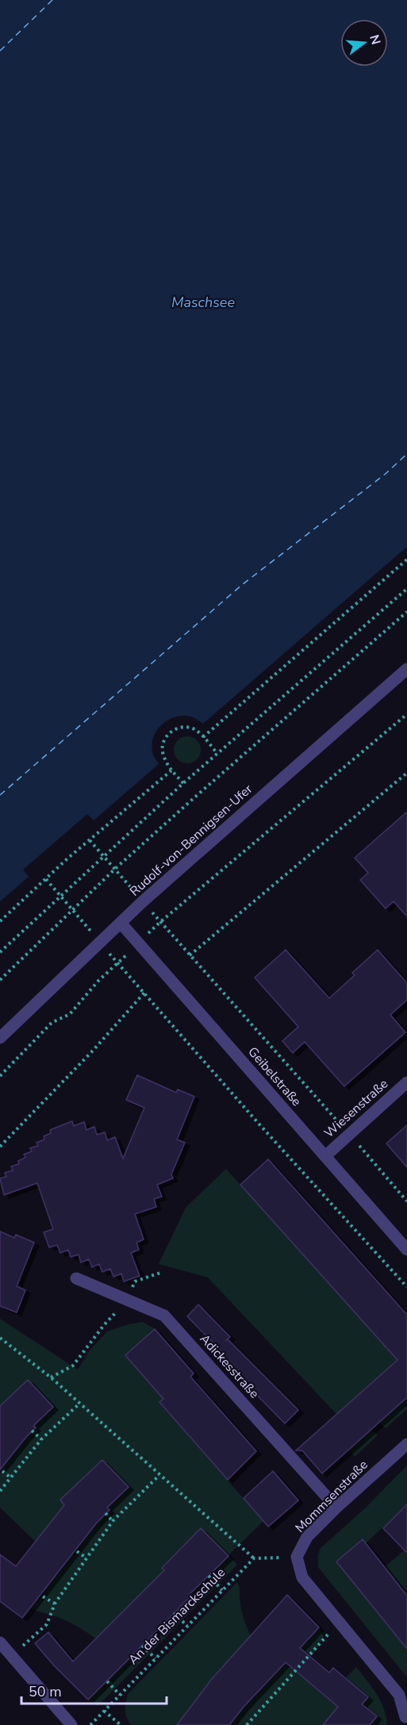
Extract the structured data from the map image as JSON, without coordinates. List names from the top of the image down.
{
  "streets": {
    "street": [
      "Rudolf-von-Bennigsen-Ufer",
      "Geibelstraße",
      "Wiesenstraße",
      "Adickesstraße",
      "Mommsenstraße"
    ],
    "path": ["An der Bismarckschule"]
  },
  "crossings": [
    ["Rudolf-von-Bennigsen-Ufer", "Geibelstraße"],
    ["Geibelstraße", "Wiesenstraße"],
    ["Adickesstraße", "Mommsenstraße"]
  ],
  "water": ["Maschsee"],
  "scale_bar": "50 m",
  "north": "right"
}
